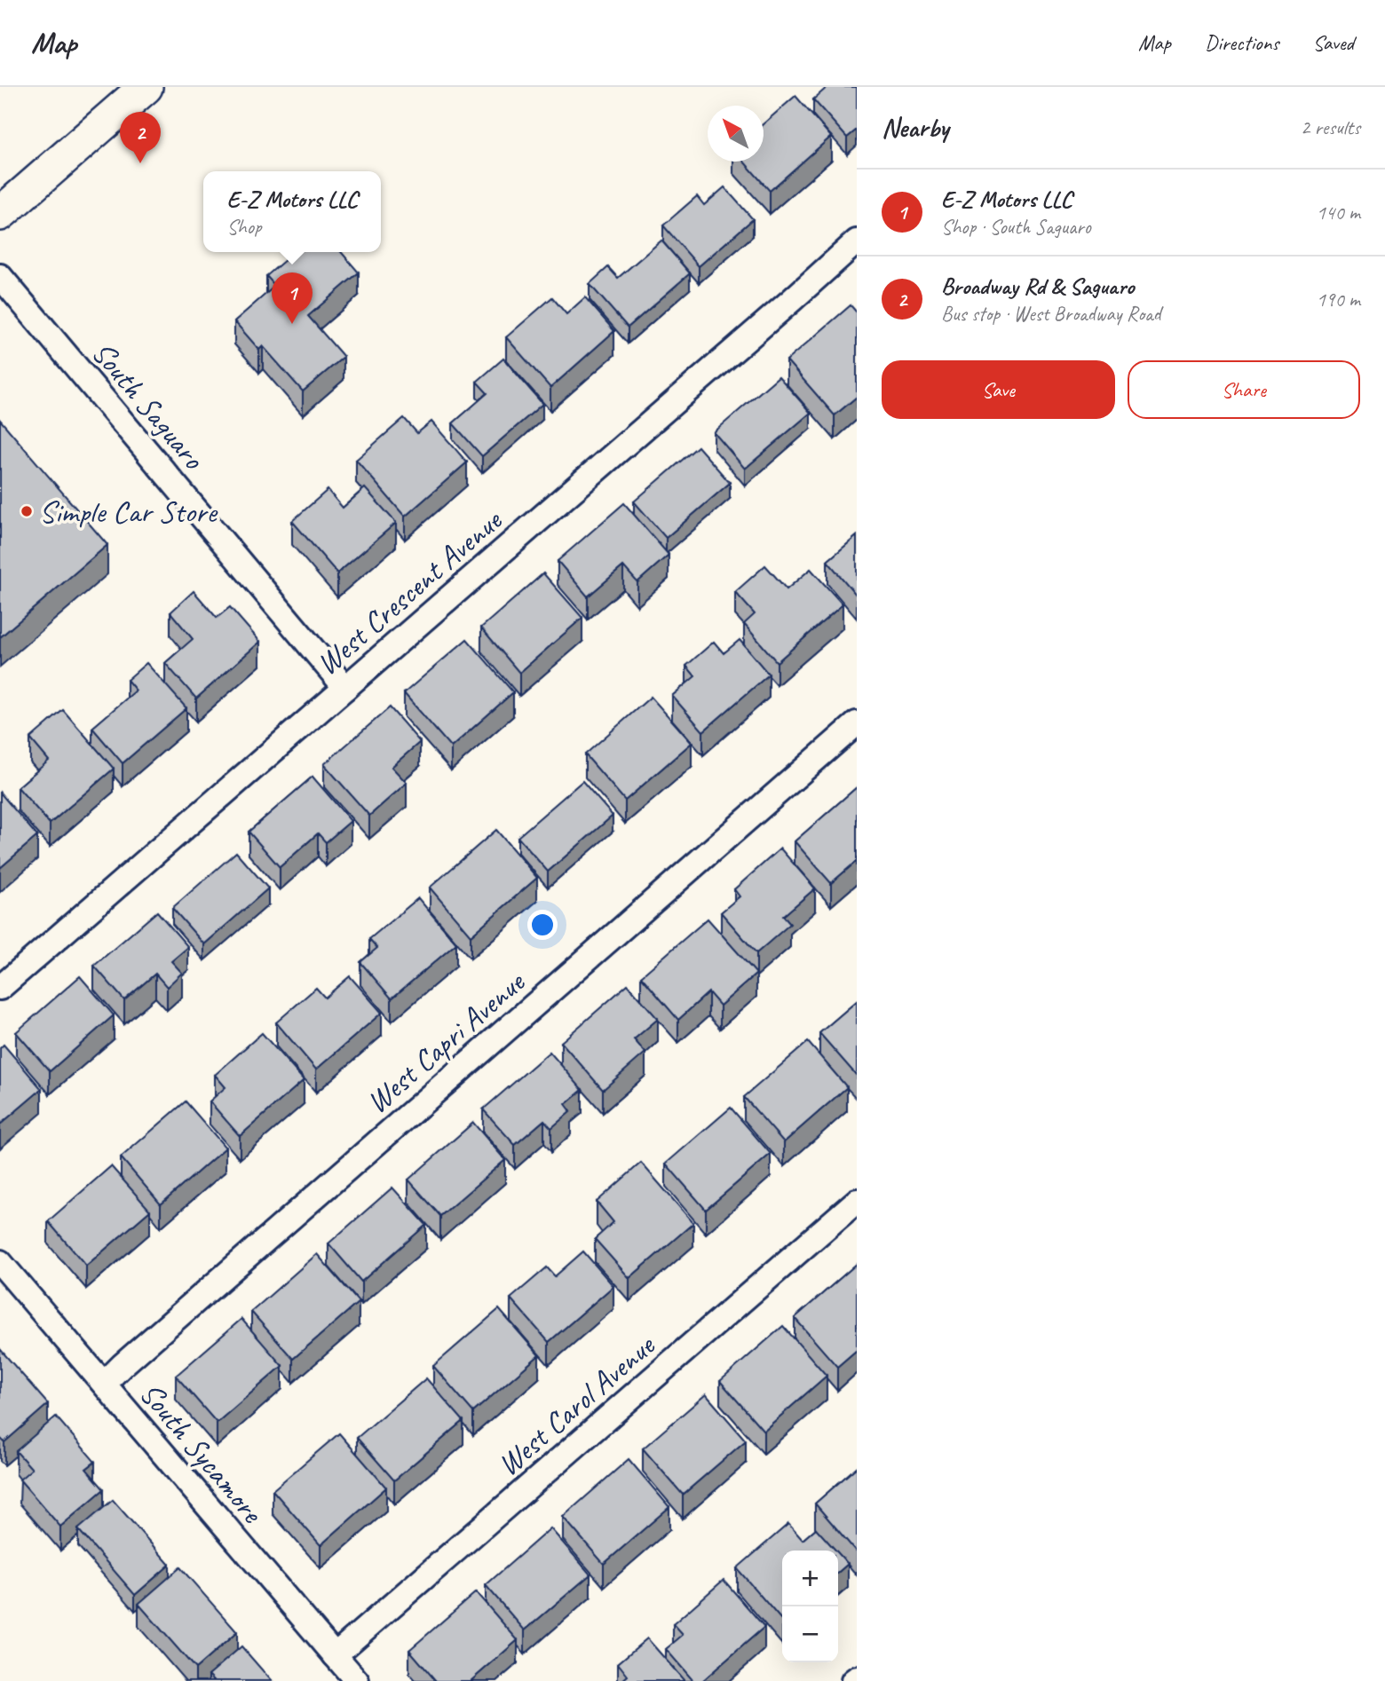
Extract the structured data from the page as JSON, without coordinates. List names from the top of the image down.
{
  "streets": {
    "street": [
      "South Saguaro",
      "West Crescent Avenue",
      "West Capri Avenue",
      "West Carol Avenue",
      "South Sycamore"
    ]
  },
  "crossings": [
    ["South Saguaro", "West Crescent Avenue"],
    ["West Capri Avenue", "South Sycamore"],
    ["West Carol Avenue", "South Sycamore"]
  ],
  "places": ["Simple Car Store"],
  "north": "top left",
  "page": {
    "header": "Map",
    "nav": ["Map", "Directions", "Saved"],
    "heading": ["Nearby", "2 results"],
    "pins": ["2", "1"],
    "list": [
      {
        "mark": "1",
        "name": "E-Z Motors LLC",
        "note": "Shop · South Saguaro",
        "value": "140 m"
      },
      {
        "mark": "2",
        "name": "Broadway Rd & Saguaro",
        "note": "Bus stop · West Broadway Road",
        "value": "190 m"
      }
    ],
    "popup": ["E-Z Motors LLC", "Shop"],
    "buttons": ["Save", "Share"],
    "map_buttons": ["+", "−"]
  }
}
